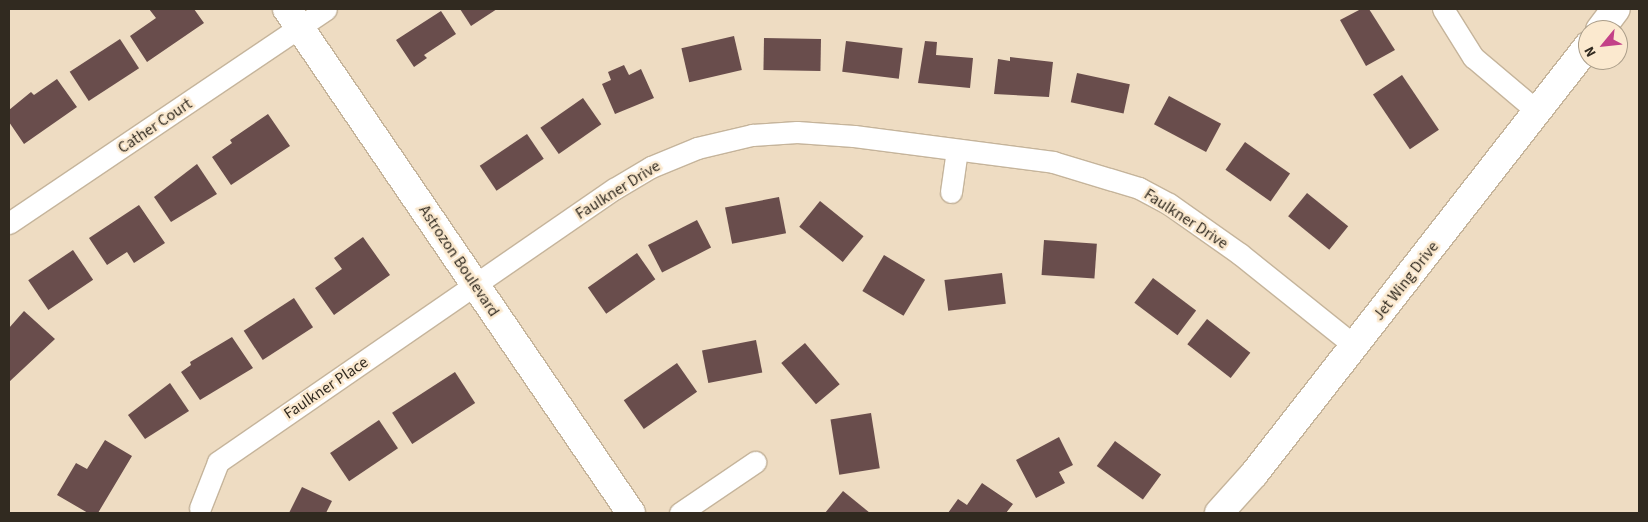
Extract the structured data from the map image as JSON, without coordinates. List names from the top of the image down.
{
  "streets": {
    "main road": ["Astrozon Boulevard", "Jet Wing Drive"],
    "street": ["Cather Court", "Faulkner Drive", "Faulkner Place"]
  },
  "crossings": [
    ["Cather Court", "Astrozon Boulevard"],
    ["Faulkner Drive", "Astrozon Boulevard"],
    ["Faulkner Drive", "Jet Wing Drive"],
    ["Faulkner Drive", "Faulkner Place"],
    ["Astrozon Boulevard", "Faulkner Place"]
  ],
  "north": "bottom left"
}
